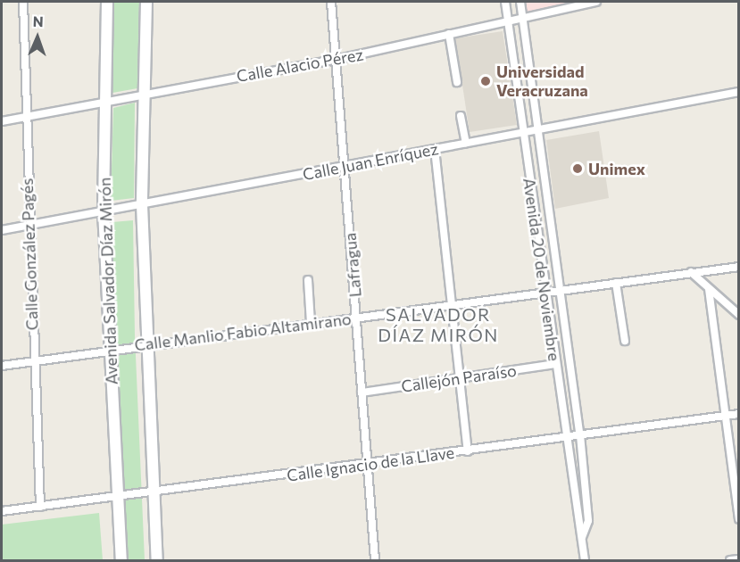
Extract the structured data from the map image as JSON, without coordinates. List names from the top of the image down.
{
  "streets": {
    "main road": ["Avenida Salvador Díaz Mirón"],
    "street": [
      "Calle Alacio Pérez",
      "Calle Juan Enríquez",
      "Calle González Pagés",
      "Lafragua",
      "Avenida 20 de Noviembre",
      "Calle Manlio Fabio Altamirano",
      "Callejón Paraíso",
      "Calle Ignacio de la Llave"
    ]
  },
  "crossings": [
    ["Calle Alacio Pérez", "Calle González Pagés"],
    ["Calle Alacio Pérez", "Lafragua"],
    ["Calle Alacio Pérez", "Avenida 20 de Noviembre"],
    ["Calle Alacio Pérez", "Avenida Salvador Díaz Mirón"],
    ["Calle Juan Enríquez", "Calle González Pagés"],
    ["Calle Juan Enríquez", "Lafragua"],
    ["Calle Juan Enríquez", "Avenida 20 de Noviembre"],
    ["Calle Juan Enríquez", "Avenida Salvador Díaz Mirón"],
    ["Calle González Pagés", "Calle Manlio Fabio Altamirano"],
    ["Calle González Pagés", "Calle Ignacio de la Llave"],
    ["Lafragua", "Calle Manlio Fabio Altamirano"],
    ["Lafragua", "Callejón Paraíso"],
    ["Lafragua", "Calle Ignacio de la Llave"],
    ["Avenida 20 de Noviembre", "Calle Manlio Fabio Altamirano"],
    ["Avenida 20 de Noviembre", "Callejón Paraíso"],
    ["Avenida 20 de Noviembre", "Calle Ignacio de la Llave"],
    ["Avenida Salvador Díaz Mirón", "Calle Manlio Fabio Altamirano"],
    ["Avenida Salvador Díaz Mirón", "Calle Ignacio de la Llave"]
  ],
  "districts": ["SALVADOR DÍAZ MIRÓN"],
  "places": ["Universidad Veracruzana", "Unimex"],
  "north": "top"
}
